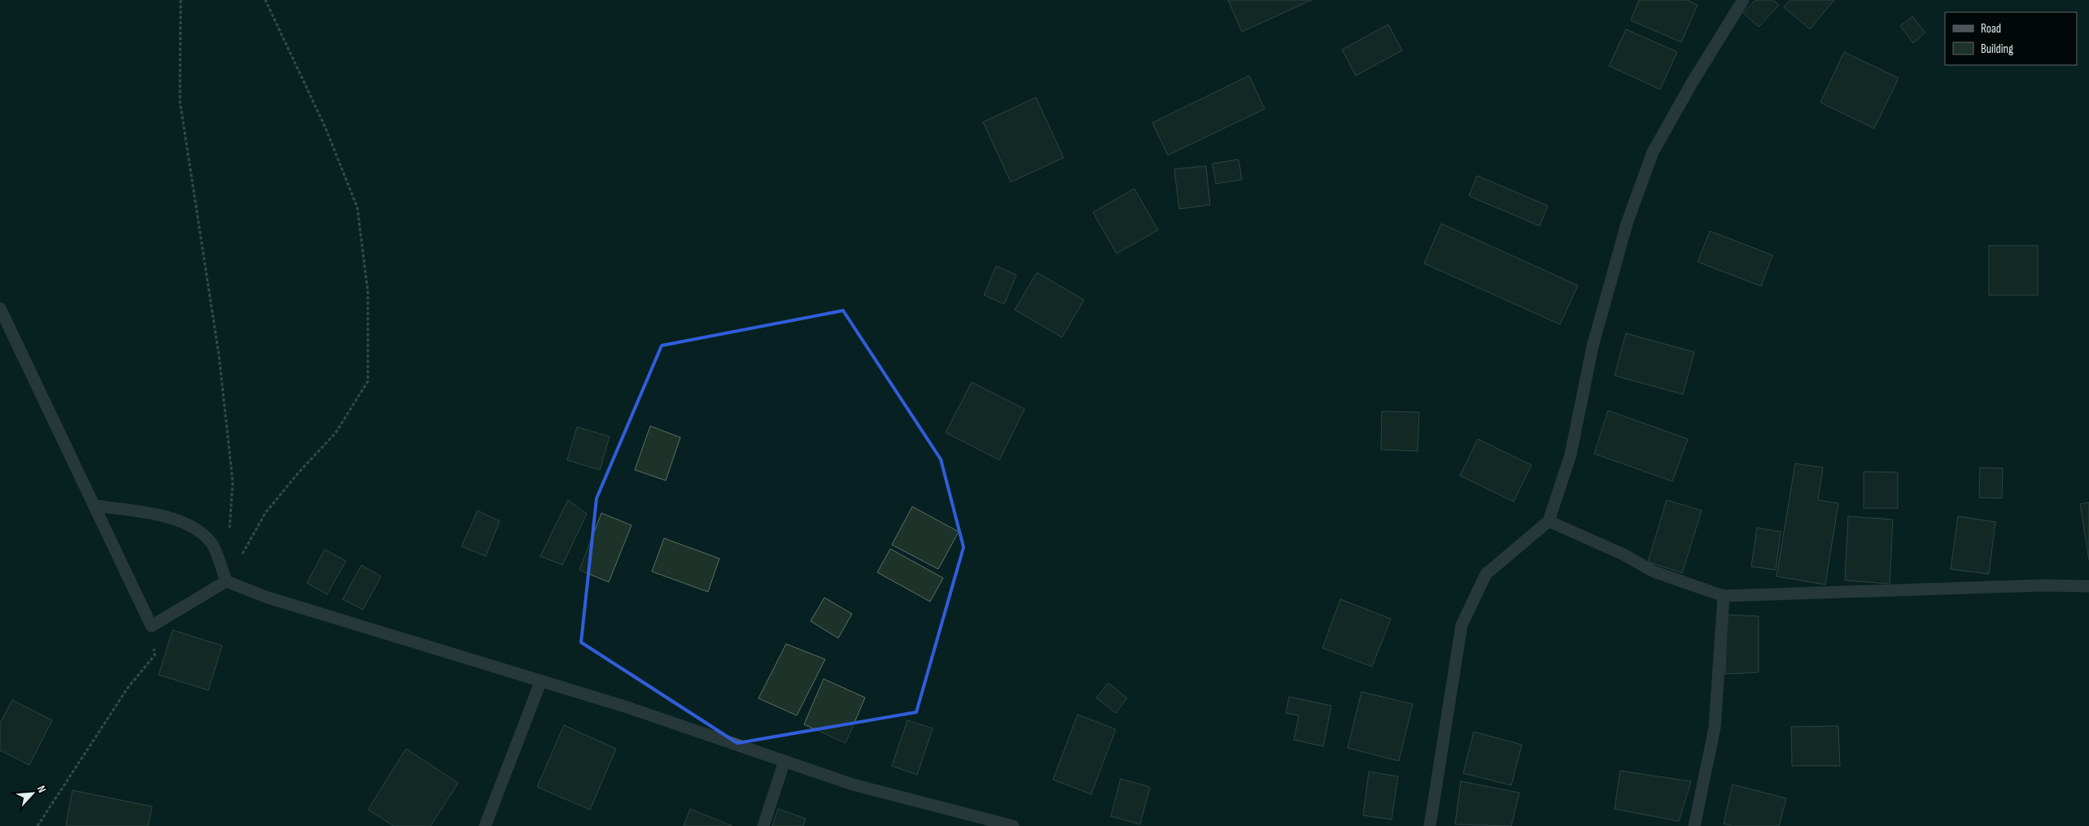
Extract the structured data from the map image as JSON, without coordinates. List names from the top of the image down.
{
  "legend": ["Road", "Building"],
  "north": "top right"
}
